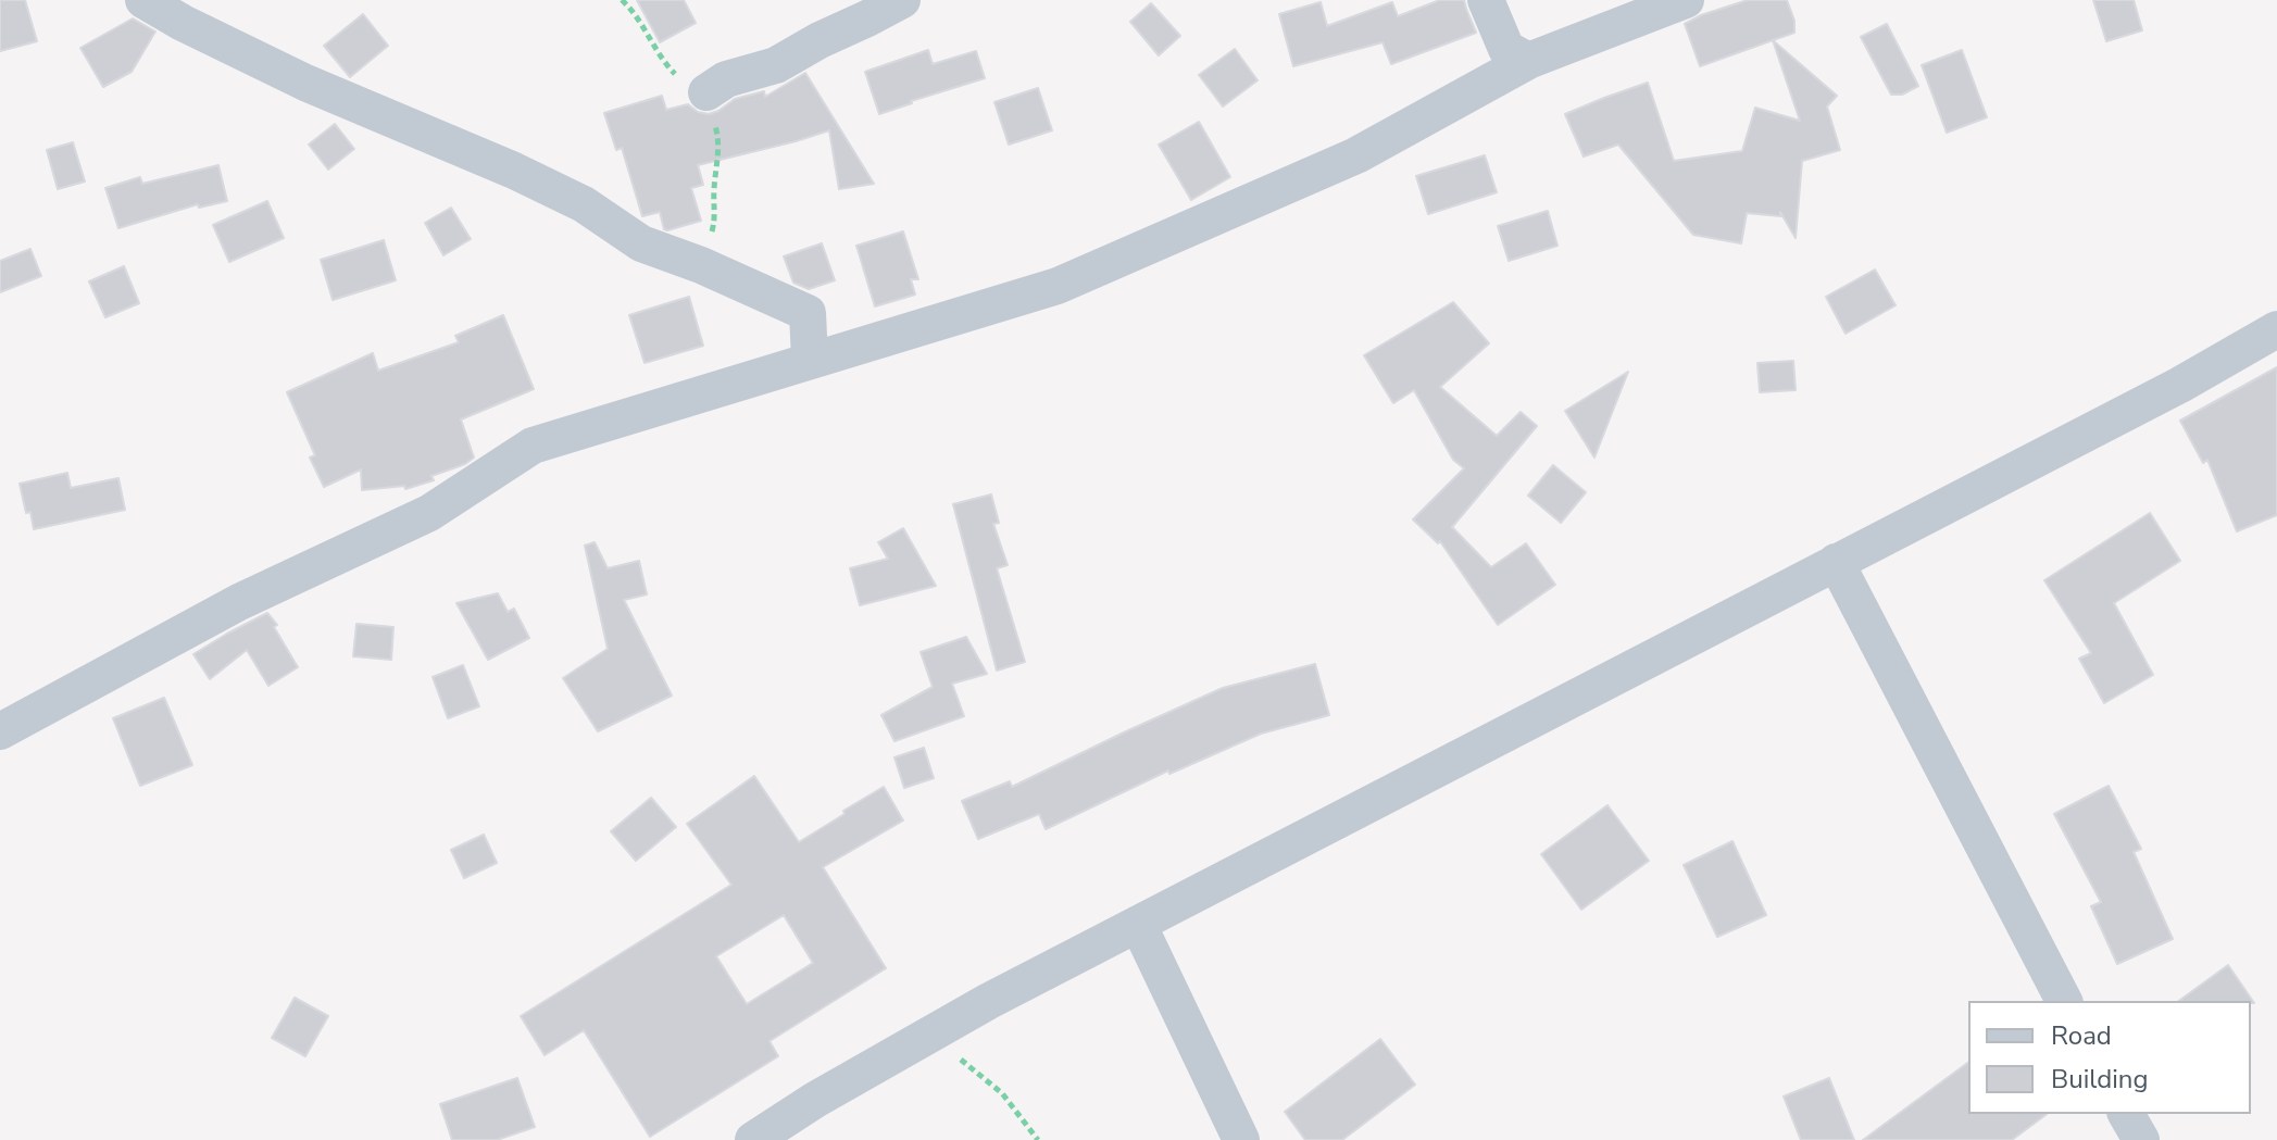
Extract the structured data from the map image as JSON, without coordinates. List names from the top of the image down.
{
  "legend": ["Road", "Building"]
}
